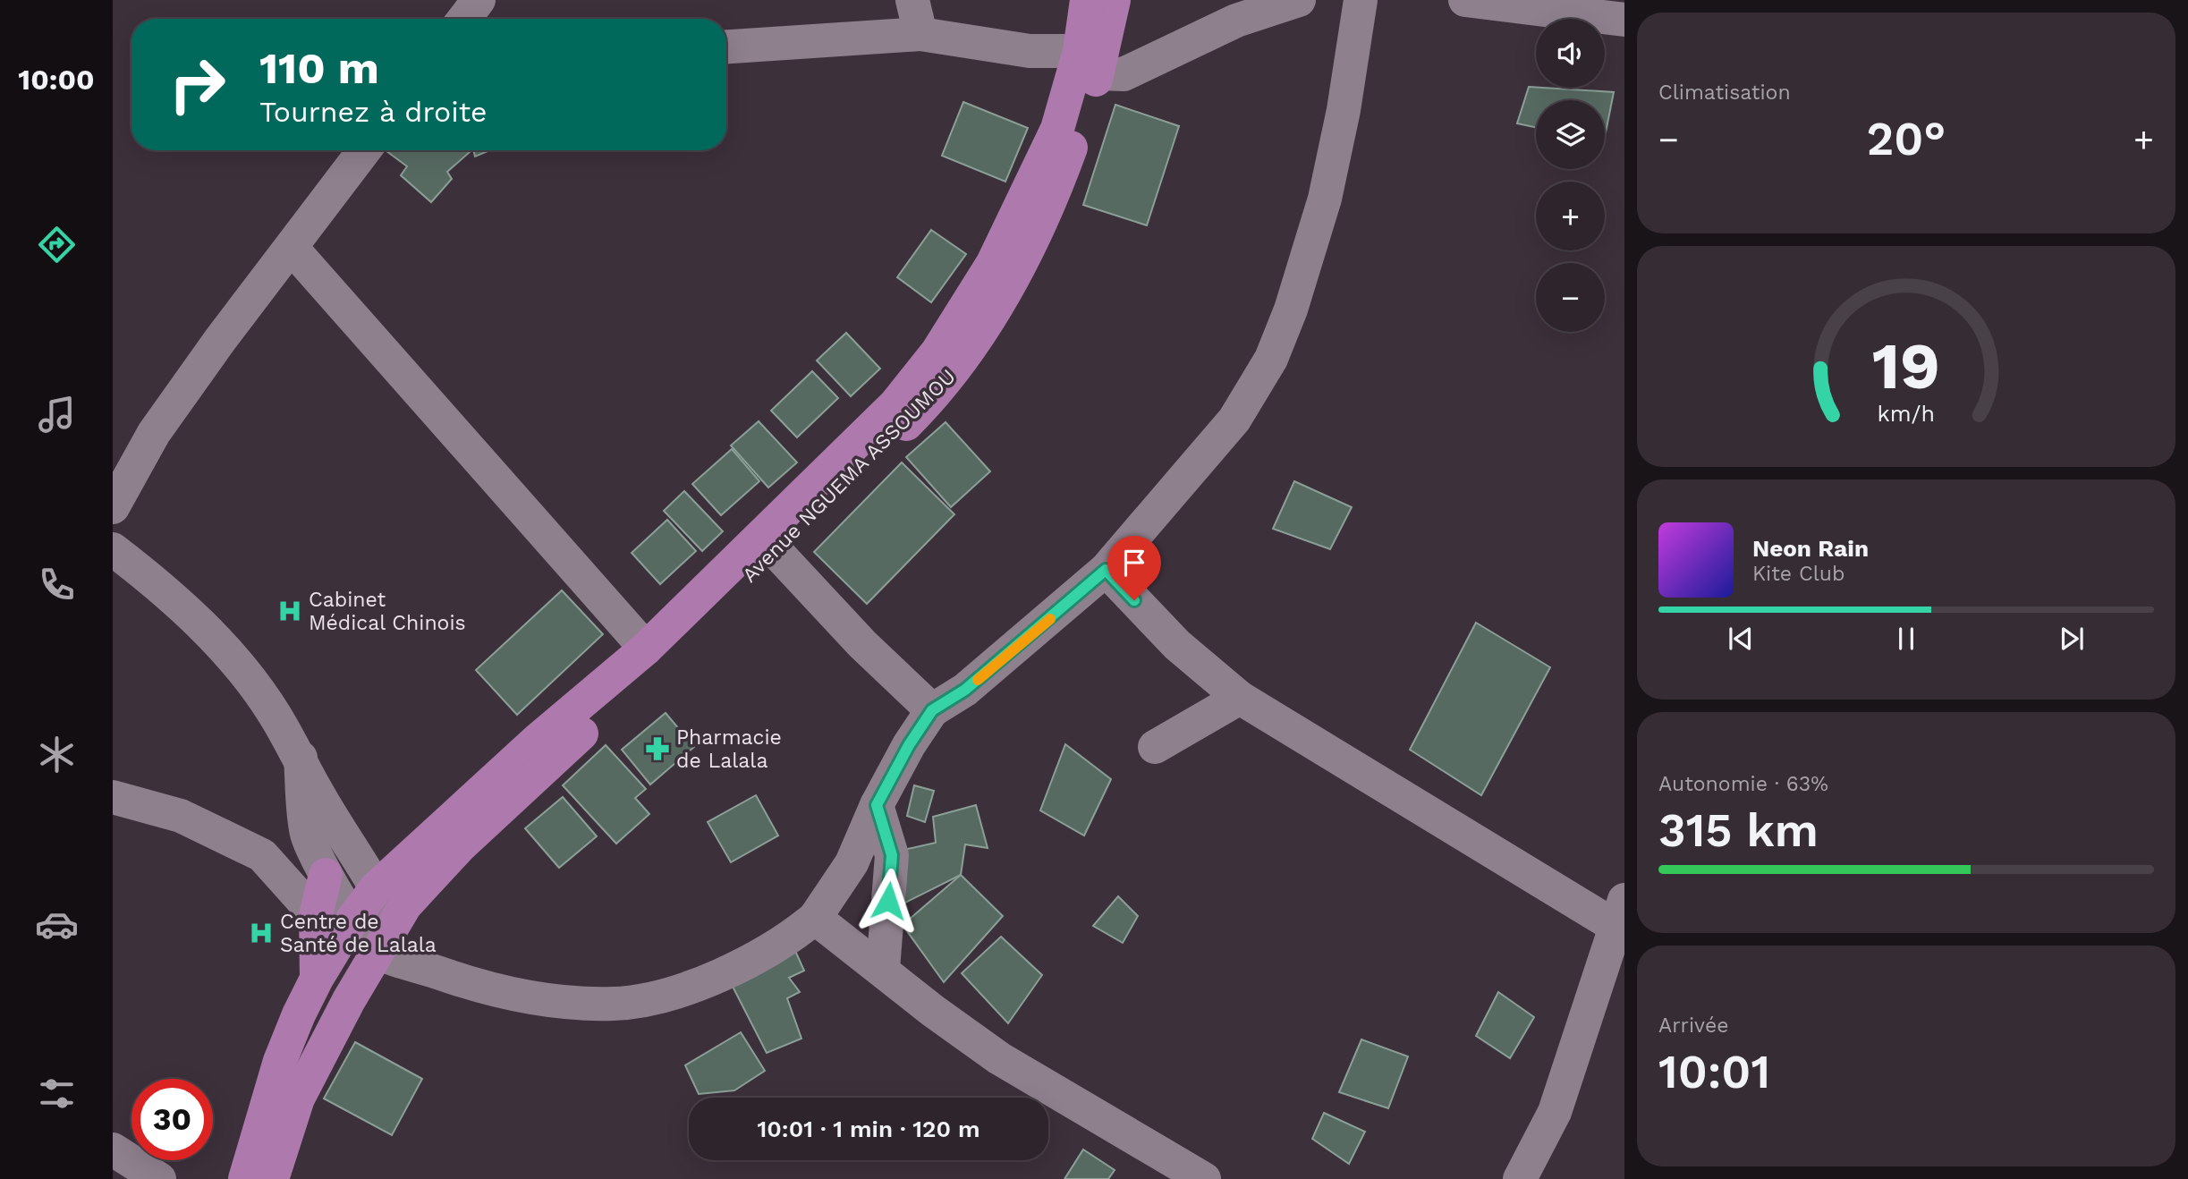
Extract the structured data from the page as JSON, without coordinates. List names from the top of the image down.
{
  "streets": {
    "main road": ["Avenue NGUEMA ASSOUMOU"]
  },
  "places": {
    "hospital": ["Cabinet Médical Chinois", "Centre de Santé de Lalala"],
    "pharmacy": ["Pharmacie de Lalala"]
  },
  "page": {
    "tabs": "10:00",
    "tile": [
      "Climatisation",
      ["Autonomie · 63%", "315 km"],
      ["Arrivée", "10:01"]
    ],
    "map_buttons": ["+", "−"],
    "turn": ["110 m", "Tournez à droite"],
    "heat": ["−", "20°", "+"],
    "song": ["Neon Rain", "Kite Club"],
    "limit": "30",
    "trip": "10:01 · 1 min · 120 m",
    "gauge": ["19", "km/h"]
  }
}
